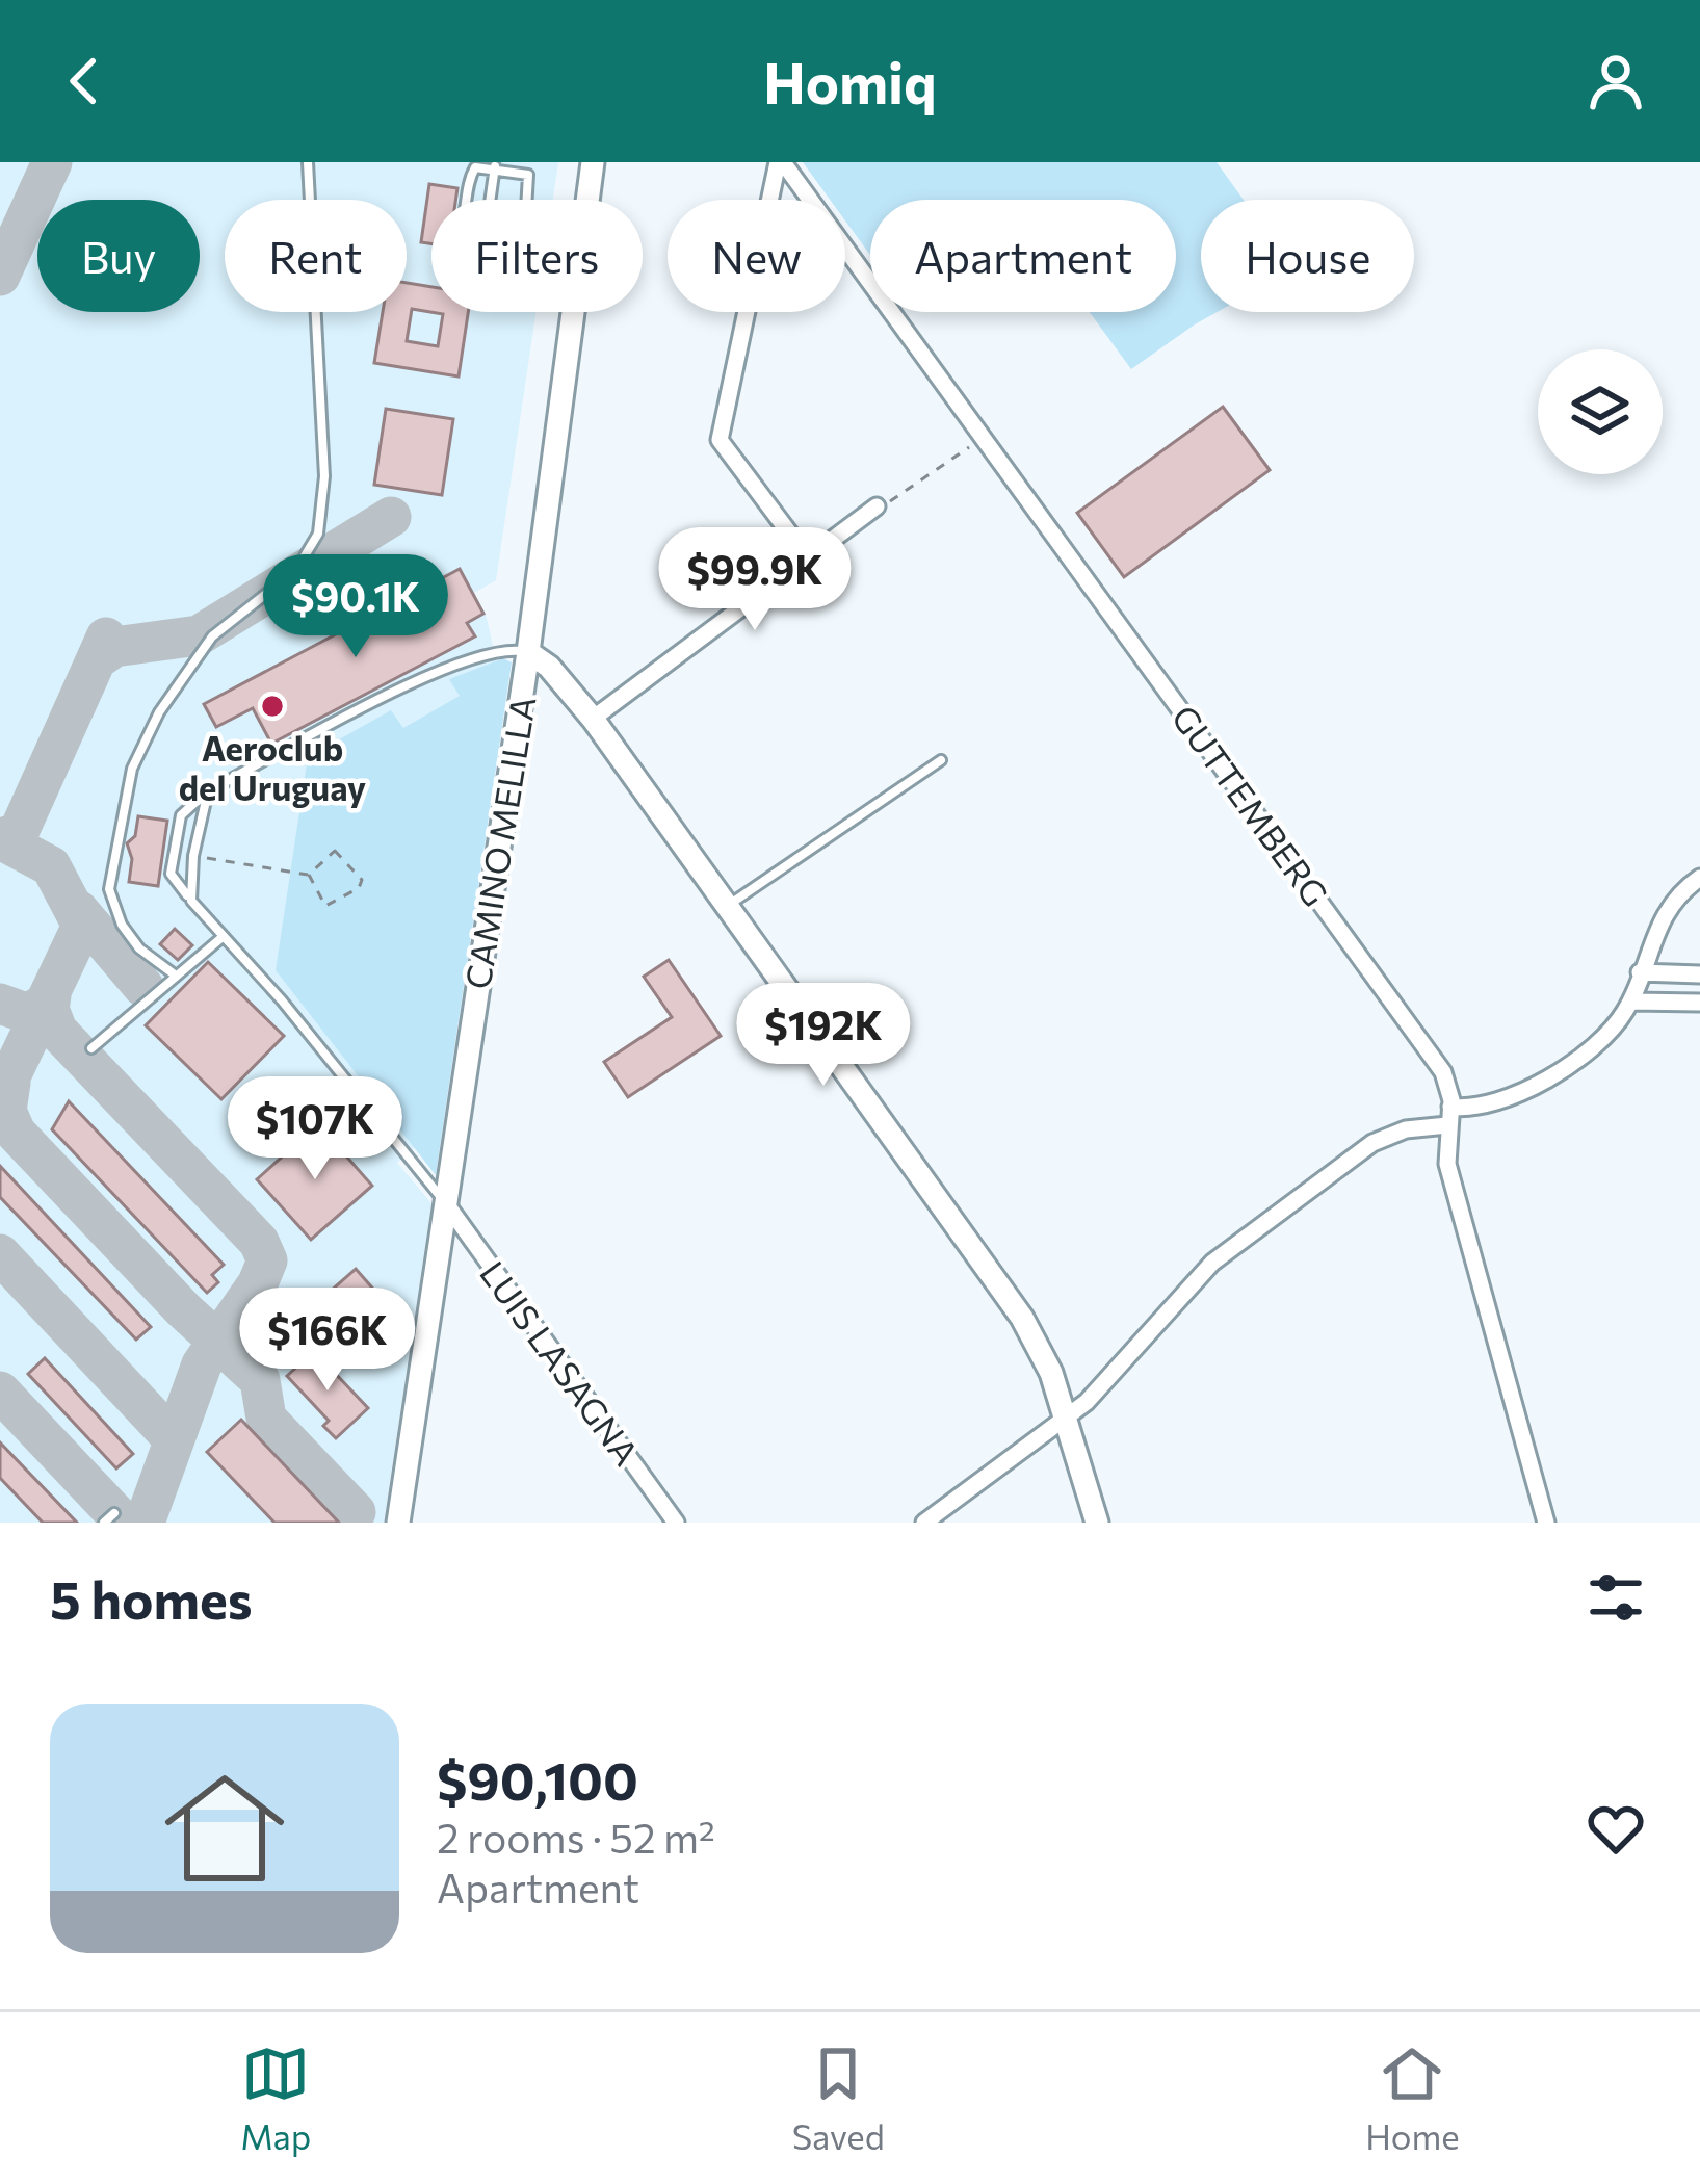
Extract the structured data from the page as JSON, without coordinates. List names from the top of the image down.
{
  "streets": {
    "street": ["GUTTEMBERG", "CAMINO MELILLA", "LUIS LASAGNA"]
  },
  "crossings": [
    ["CAMINO MELILLA", "LUIS LASAGNA"]
  ],
  "places": ["Aeroclub del Uruguay"],
  "page": {
    "header": "Homiq",
    "chip": [
      "Buy",
      "Rent",
      "Filters",
      "New",
      "Apartment",
      "House"
    ],
    "price": [
      "$99.9K",
      "$90.1K",
      "$192K",
      "$107K",
      "$166K"
    ],
    "heading": "5 homes",
    "list": [
      {
        "name": "$90,100",
        "note": "2 rooms · 52 m² · Apartment"
      }
    ],
    "tabs": ["Map", "Saved", "Home"]
  }
}
